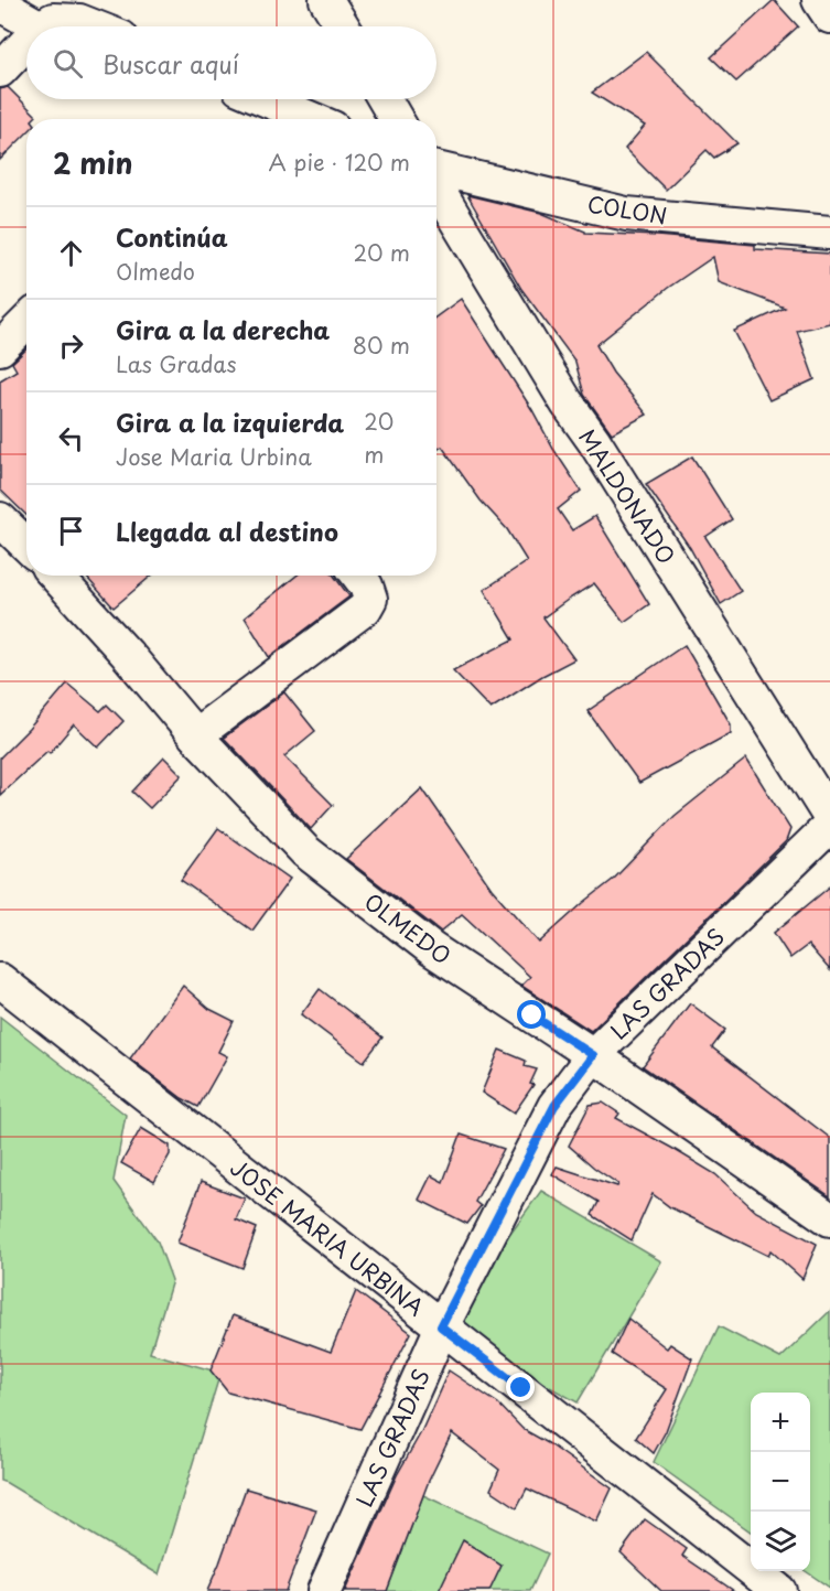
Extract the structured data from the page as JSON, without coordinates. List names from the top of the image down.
{
  "streets": {
    "street": [
      "COLON",
      "MALDONADO",
      "OLMEDO",
      "LAS GRADAS",
      "JOSE MARIA URBINA"
    ]
  },
  "crossings": [
    ["OLMEDO", "LAS GRADAS"],
    ["LAS GRADAS", "JOSE MARIA URBINA"]
  ],
  "page": {
    "search": "Buscar aquí",
    "heading": ["2 min", "A pie · 120 m"],
    "list": [
      ["Continúa", "Olmedo", "20 m"],
      ["Gira a la derecha", "Las Gradas", "80 m"],
      ["Gira a la izquierda", "Jose Maria Urbina", "20 m"],
      "Llegada al destino"
    ],
    "map_buttons": ["+", "−"]
  }
}
